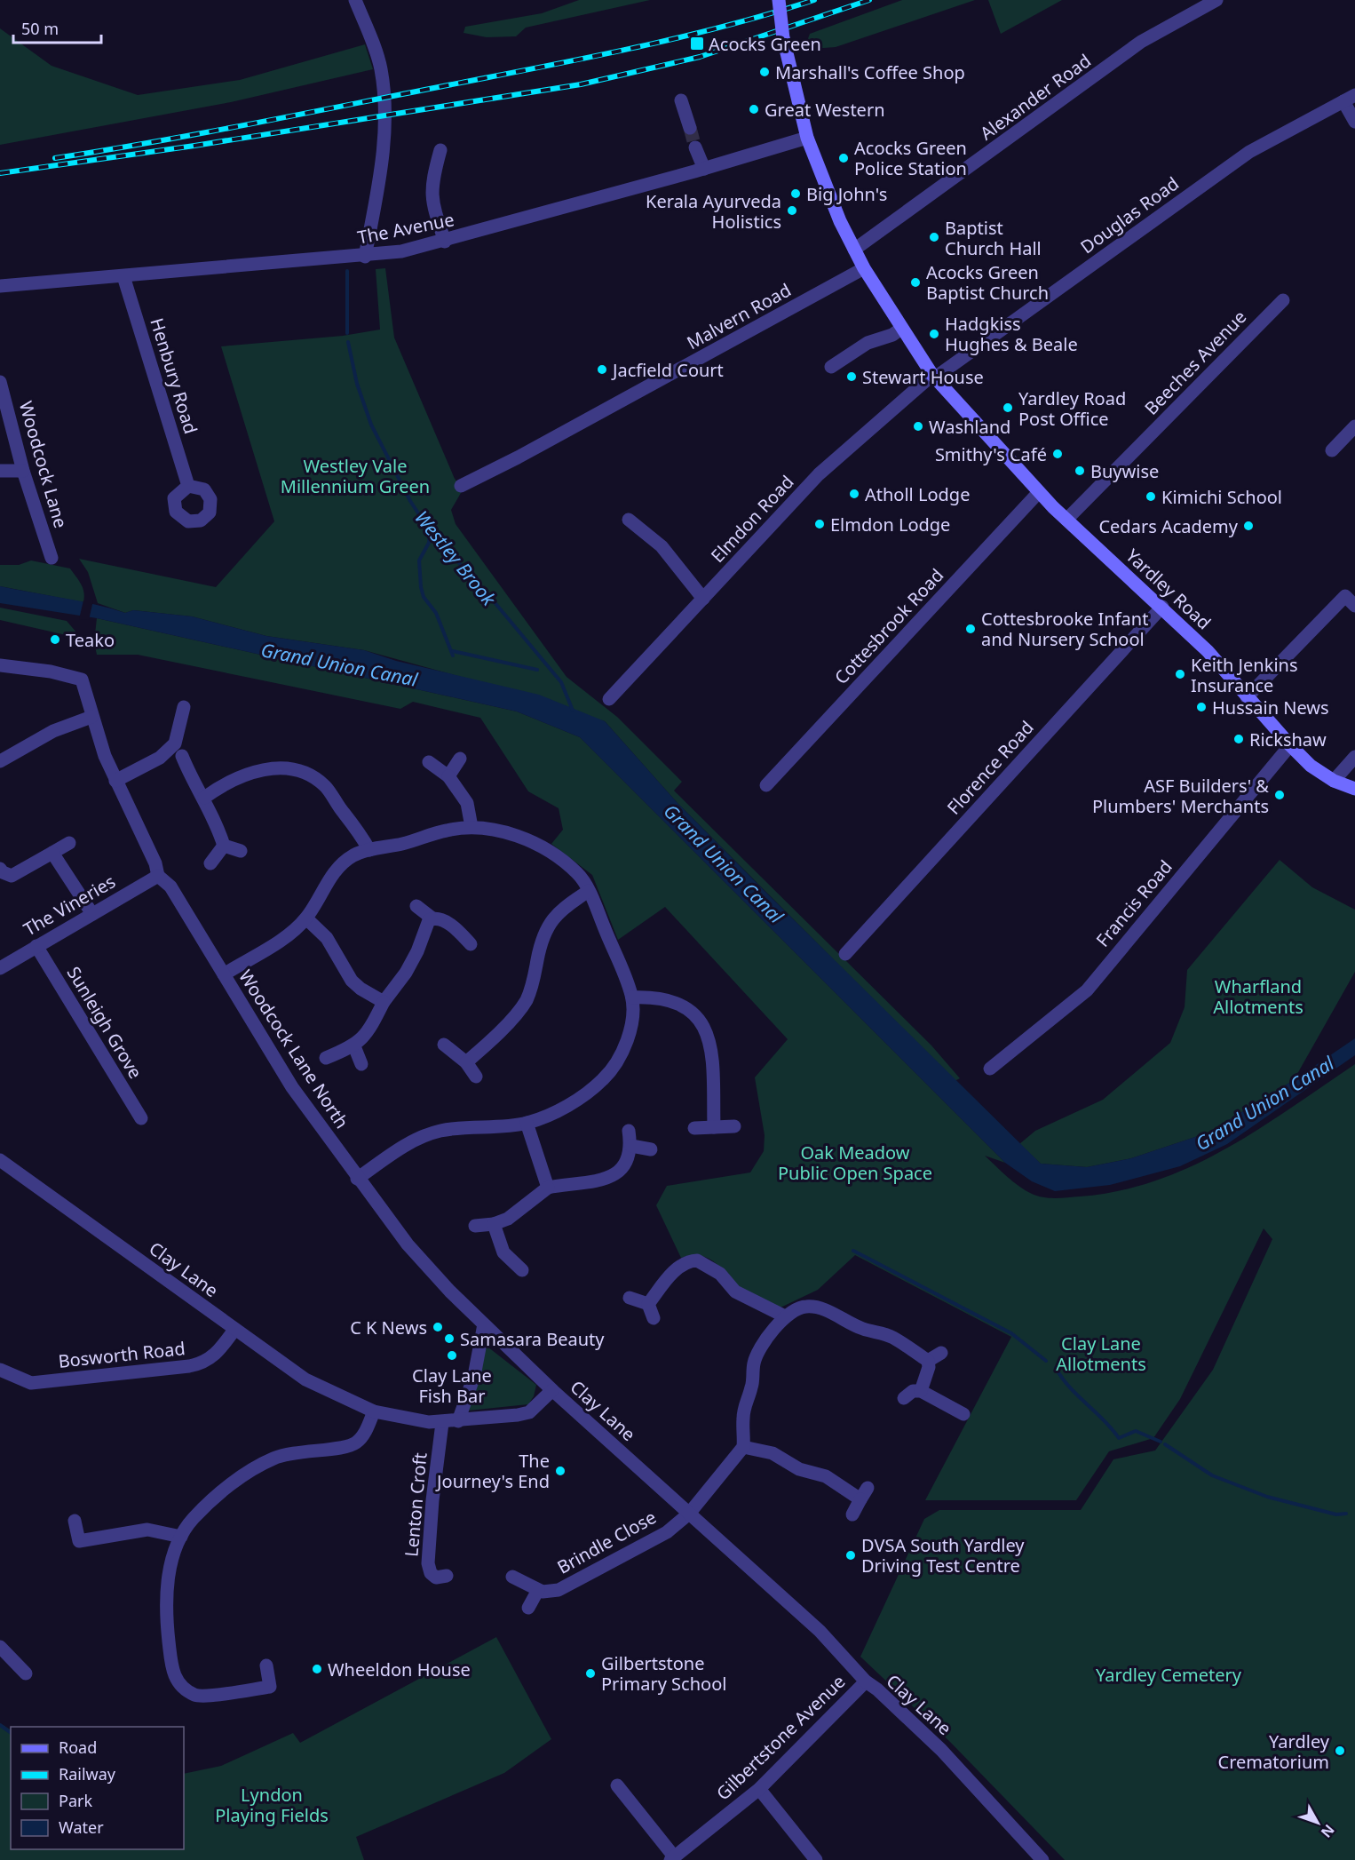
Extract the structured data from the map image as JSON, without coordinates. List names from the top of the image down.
{
  "streets": {
    "main road": ["Yardley Road"],
    "street": [
      "Alexander Road",
      "Douglas Road",
      "The Avenue",
      "Malvern Road",
      "Beeches Avenue",
      "Henbury Road",
      "Woodcock Lane",
      "Elmdon Road",
      "Cottesbrook Road",
      "Florence Road",
      "Francis Road",
      "The Vineries",
      "Sunleigh Grove",
      "Woodcock Lane North",
      "Clay Lane",
      "Bosworth Road",
      "Lenton Croft",
      "Brindle Close",
      "Gilbertstone Avenue"
    ]
  },
  "crossings": [
    ["Alexander Road", "Yardley Road"],
    ["Douglas Road", "Elmdon Road"],
    ["Douglas Road", "Yardley Road"],
    ["The Avenue", "Henbury Road"],
    ["The Avenue", "Yardley Road"],
    ["Malvern Road", "Yardley Road"],
    ["Beeches Avenue", "Yardley Road"],
    ["Elmdon Road", "Yardley Road"],
    ["Yardley Road", "Cottesbrook Road"],
    ["Yardley Road", "Florence Road"],
    ["Yardley Road", "Francis Road"],
    ["The Vineries", "Sunleigh Grove"],
    ["The Vineries", "Woodcock Lane North"],
    ["Woodcock Lane North", "Clay Lane"],
    ["Clay Lane", "Bosworth Road"],
    ["Clay Lane", "Lenton Croft"],
    ["Clay Lane", "Brindle Close"],
    ["Clay Lane", "Gilbertstone Avenue"]
  ],
  "water": ["Westley Brook", "Grand Union Canal"],
  "parks": [
    "Westley Vale Millennium Green",
    "Wharfland Allotments",
    "Oak Meadow Public Open Space",
    "Clay Lane Allotments",
    "Yardley Cemetery",
    "Lyndon Playing Fields"
  ],
  "places": {
    "transit": ["Acocks Green"],
    "other": [
      "Marshall's Coffee Shop",
      "Great Western",
      "Acocks Green Police Station",
      "Big John's",
      "Kerala Ayurveda Holistics",
      "Baptist Church Hall",
      "Acocks Green Baptist Church",
      "Hadgkiss Hughes & Beale",
      "Jacfield Court",
      "Stewart House",
      "Yardley Road Post Office",
      "Washland",
      "Smithy's Café",
      "Buywise",
      "Atholl Lodge",
      "Kimichi School",
      "Elmdon Lodge",
      "Cedars Academy",
      "Cottesbrooke Infant and Nursery School",
      "Teako",
      "Keith Jenkins Insurance",
      "Hussain News",
      "Rickshaw",
      "ASF Builders' & Plumbers' Merchants",
      "C K News",
      "Samasara Beauty",
      "Clay Lane Fish Bar",
      "The Journey's End",
      "DVSA South Yardley Driving Test Centre",
      "Wheeldon House",
      "Gilbertstone Primary School",
      "Yardley Crematorium"
    ]
  },
  "legend": [
    "Road",
    "Railway",
    "Park",
    "Water"
  ],
  "scale_bar": "50 m",
  "north": "bottom right"
}
